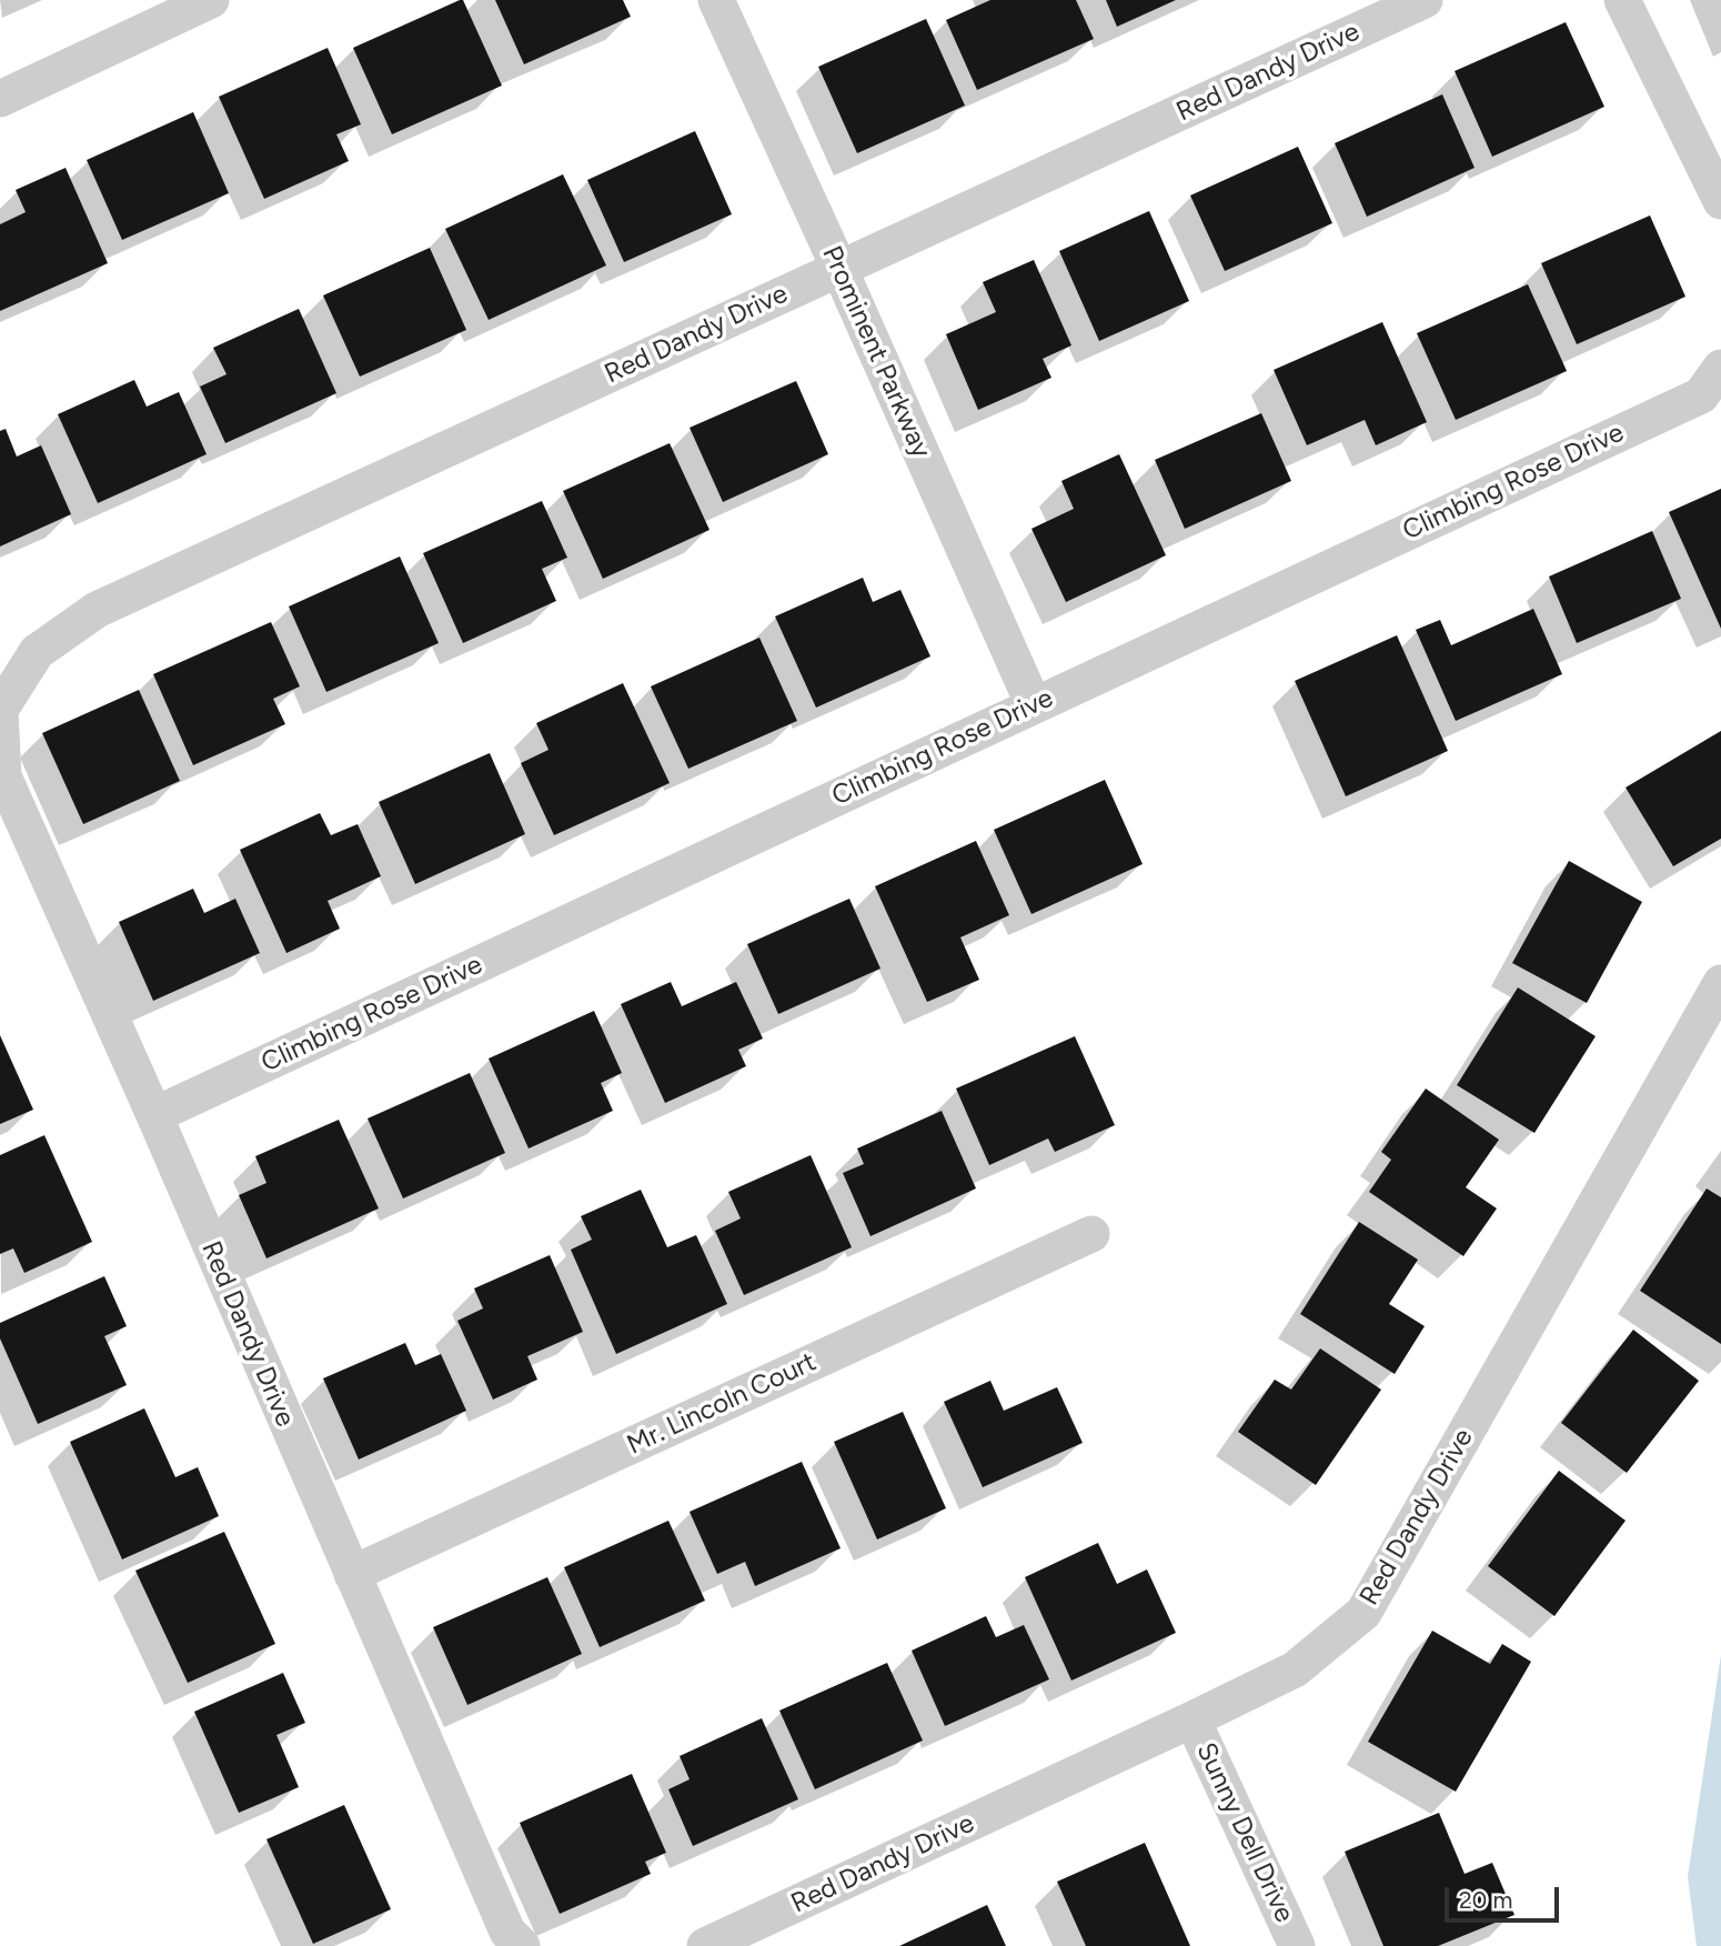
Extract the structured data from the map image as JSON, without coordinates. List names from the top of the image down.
{
  "streets": {
    "street": [
      "Red Dandy Drive",
      "Prominent Parkway",
      "Climbing Rose Drive",
      "Mr. Lincoln Court",
      "Sunny Dell Drive"
    ]
  },
  "crossings": [
    ["Red Dandy Drive", "Prominent Parkway"],
    ["Red Dandy Drive", "Climbing Rose Drive"],
    ["Red Dandy Drive", "Mr. Lincoln Court"],
    ["Red Dandy Drive", "Sunny Dell Drive"],
    ["Prominent Parkway", "Climbing Rose Drive"]
  ],
  "scale_bar": "20 m"
}
